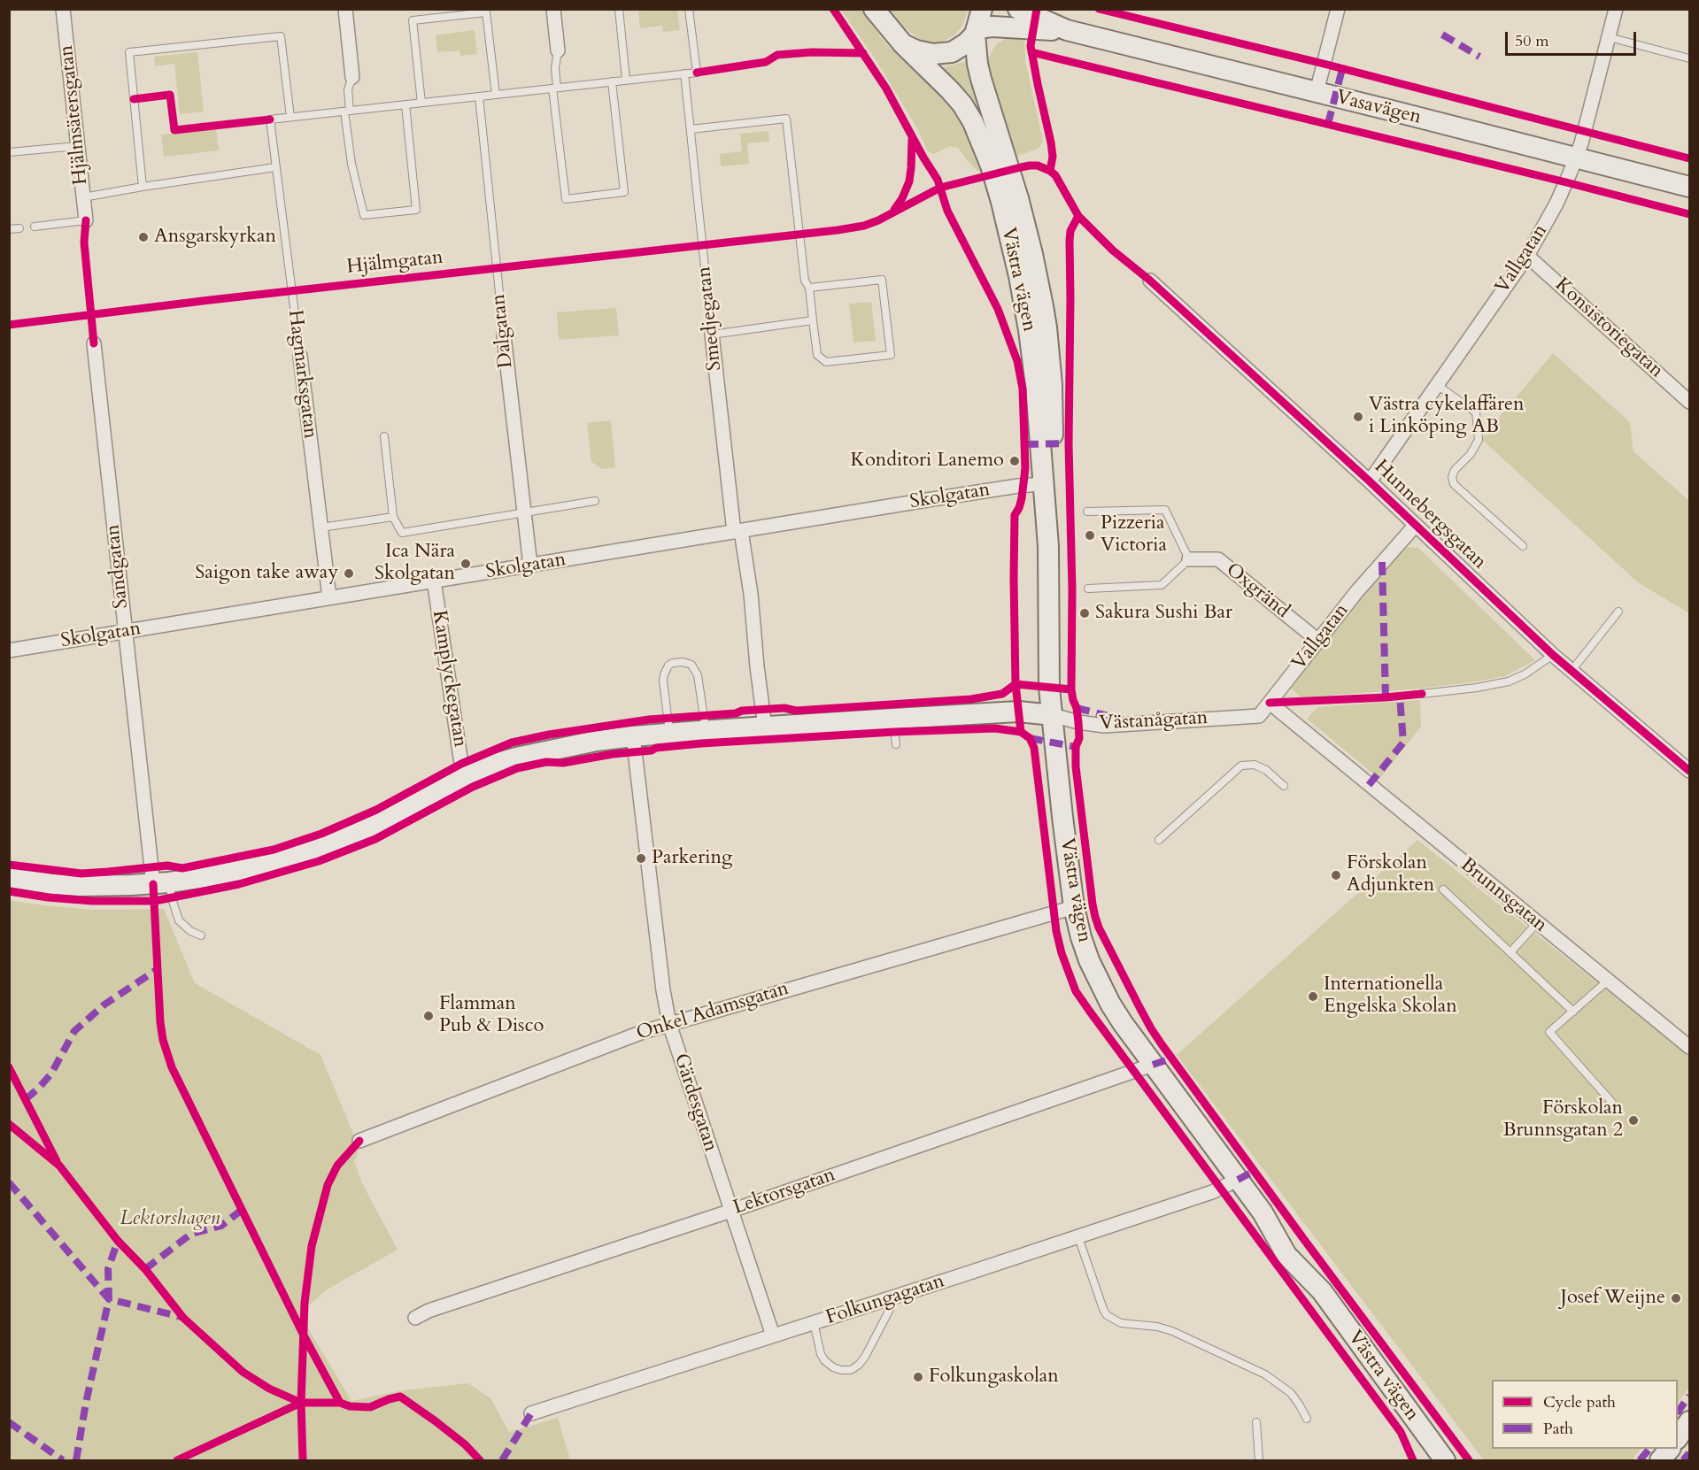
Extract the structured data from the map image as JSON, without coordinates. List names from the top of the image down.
{
  "streets": {
    "main road": ["Vasavägen", "Västra vägen", "Västanågatan"],
    "street": [
      "Hjälmsätersgatan",
      "Vallgatan",
      "Smedjegatan",
      "Konsistoriegatan",
      "Dalgatan",
      "Hagmarksgatan",
      "Skolgatan",
      "Hunnebergsgatan",
      "Sandgatan",
      "Oxgränd",
      "Kamplyckegatan",
      "Brunnsgatan",
      "Onkel Adamsgatan",
      "Gärdesgatan",
      "Lektorsgatan",
      "Folkungagatan"
    ],
    "cycle path": ["Hjälmgatan"]
  },
  "crossings": [
    ["Vasavägen", "Vallgatan"],
    ["Vasavägen", "Västra vägen"],
    ["Vallgatan", "Konsistoriegatan"],
    ["Vallgatan", "Hunnebergsgatan"],
    ["Vallgatan", "Oxgränd"],
    ["Vallgatan", "Västanågatan"],
    ["Vallgatan", "Brunnsgatan"],
    ["Västra vägen", "Skolgatan"],
    ["Västra vägen", "Västanågatan"],
    ["Västra vägen", "Onkel Adamsgatan"],
    ["Västra vägen", "Lektorsgatan"],
    ["Västra vägen", "Folkungagatan"],
    ["Smedjegatan", "Skolgatan"],
    ["Smedjegatan", "Västanågatan"],
    ["Dalgatan", "Skolgatan"],
    ["Hagmarksgatan", "Skolgatan"],
    ["Skolgatan", "Sandgatan"],
    ["Skolgatan", "Kamplyckegatan"],
    ["Sandgatan", "Västanågatan"],
    ["Kamplyckegatan", "Västanågatan"],
    ["Västanågatan", "Brunnsgatan"],
    ["Västanågatan", "Gärdesgatan"],
    ["Onkel Adamsgatan", "Gärdesgatan"],
    ["Gärdesgatan", "Lektorsgatan"],
    ["Gärdesgatan", "Folkungagatan"]
  ],
  "parks": ["Lektorshagen"],
  "places": [
    "Ansgarskyrkan",
    "Västra cykelaffären i Linköping AB",
    "Konditori Lanemo",
    "Pizzeria Victoria",
    "Ica Nära Skolgatan",
    "Saigon take away",
    "Sakura Sushi Bar",
    "Parkering",
    "Förskolan Adjunkten",
    "Internationella Engelska Skolan",
    "Flamman Pub & Disco",
    "Förskolan Brunnsgatan 2",
    "Josef Weijne",
    "Folkungaskolan"
  ],
  "legend": ["Cycle path", "Path"],
  "scale_bar": "50 m"
}
